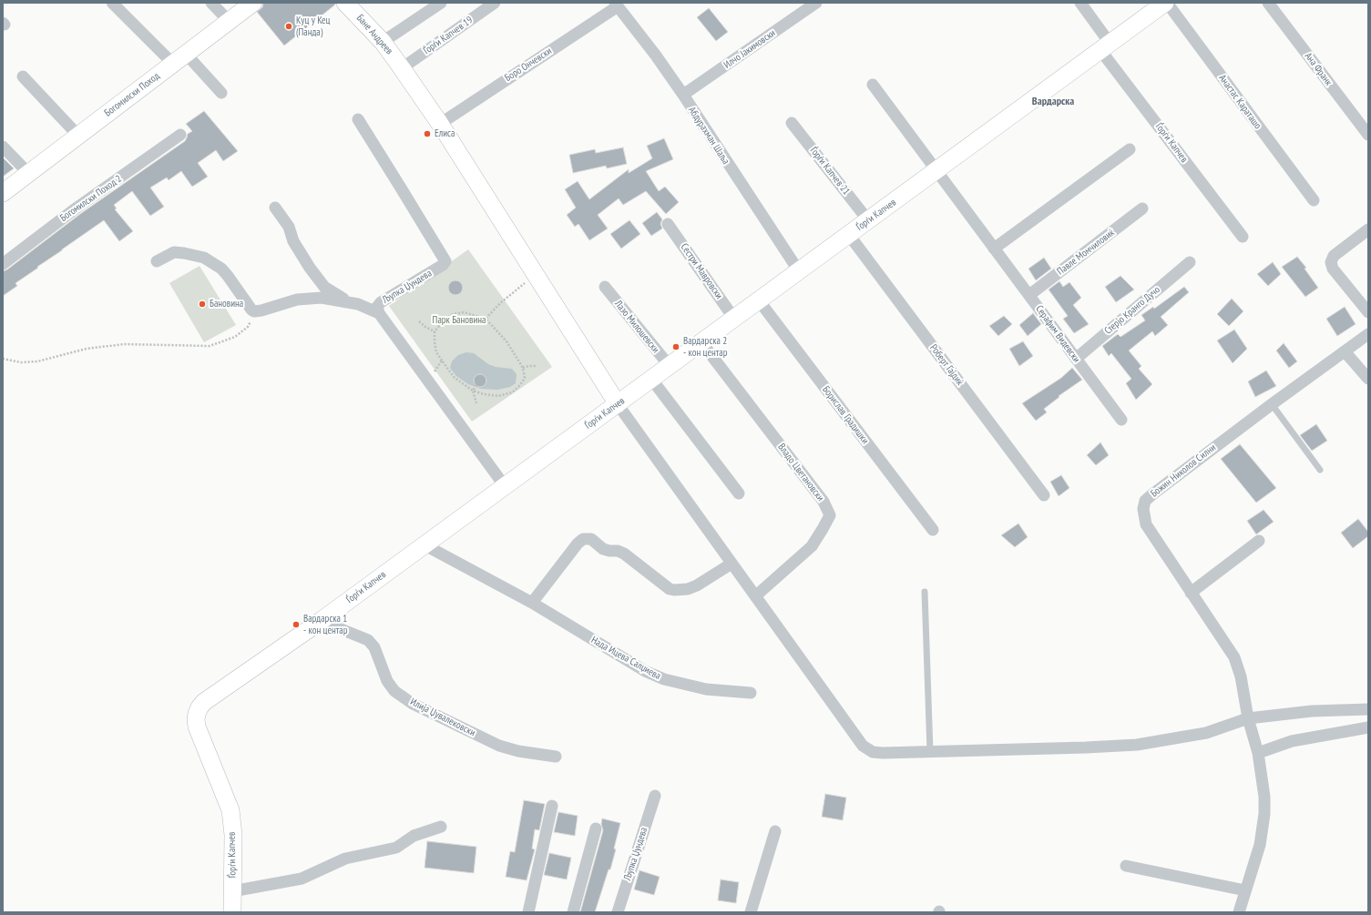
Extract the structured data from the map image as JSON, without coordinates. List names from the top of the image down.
{
  "streets": {
    "street": [
      "Бане Андреев",
      "Ѓорѓи Капчев 19",
      "Илчо Јакимовски",
      "Боро Ончевски",
      "Ана Франк",
      "Богомилски Поход",
      "Анастас Караташо",
      "Абдурахман Шаља",
      "Ѓорѓи Капчев",
      "Ѓорѓи Капчев 21",
      "Богомилски Поход 2",
      "Павле Момчиловиќ",
      "Сестри Мавровски",
      "Љупка Џундева",
      "Стерјо Кранго Дучо",
      "Лазо Милошевски",
      "Серафим Видевски",
      "Роберт Гајдиќ",
      "Борислав Градишки",
      "Божин Николов Силни",
      "Владо Цветановски",
      "Нада Ицева Салџиева",
      "Илија Џувалековски"
    ]
  },
  "crossings": [
    ["Бане Андреев", "Ѓорѓи Капчев 19"],
    ["Илчо Јакимовски", "Абдурахман Шаља"],
    ["Боро Ончевски", "Абдурахман Шаља"],
    ["Анастас Караташо", "Ѓорѓи Капчев"],
    ["Абдурахман Шаља", "Ѓорѓи Капчев"],
    ["Ѓорѓи Капчев", "Ѓорѓи Капчев 21"],
    ["Ѓорѓи Капчев", "Сестри Мавровски"],
    ["Ѓорѓи Капчев", "Љупка Џундева"],
    ["Ѓорѓи Капчев", "Лазо Милошевски"],
    ["Ѓорѓи Капчев", "Серафим Видевски"],
    ["Ѓорѓи Капчев", "Роберт Гајдиќ"],
    ["Ѓорѓи Капчев", "Борислав Градишки"],
    ["Ѓорѓи Капчев", "Владо Цветановски"],
    ["Ѓорѓи Капчев", "Нада Ицева Салџиева"],
    ["Ѓорѓи Капчев", "Илија Џувалековски"],
    ["Павле Момчиловиќ", "Серафим Видевски"],
    ["Стерјо Кранго Дучо", "Серафим Видевски"]
  ],
  "districts": ["Вардарска"],
  "parks": ["Парк Бановина"],
  "places": [
    "Куц у Кец (Панда)",
    "Елиса",
    "Бановина",
    "Вардарска 2 - кон центар",
    "Вардарска 1 - кон центар"
  ]
}
